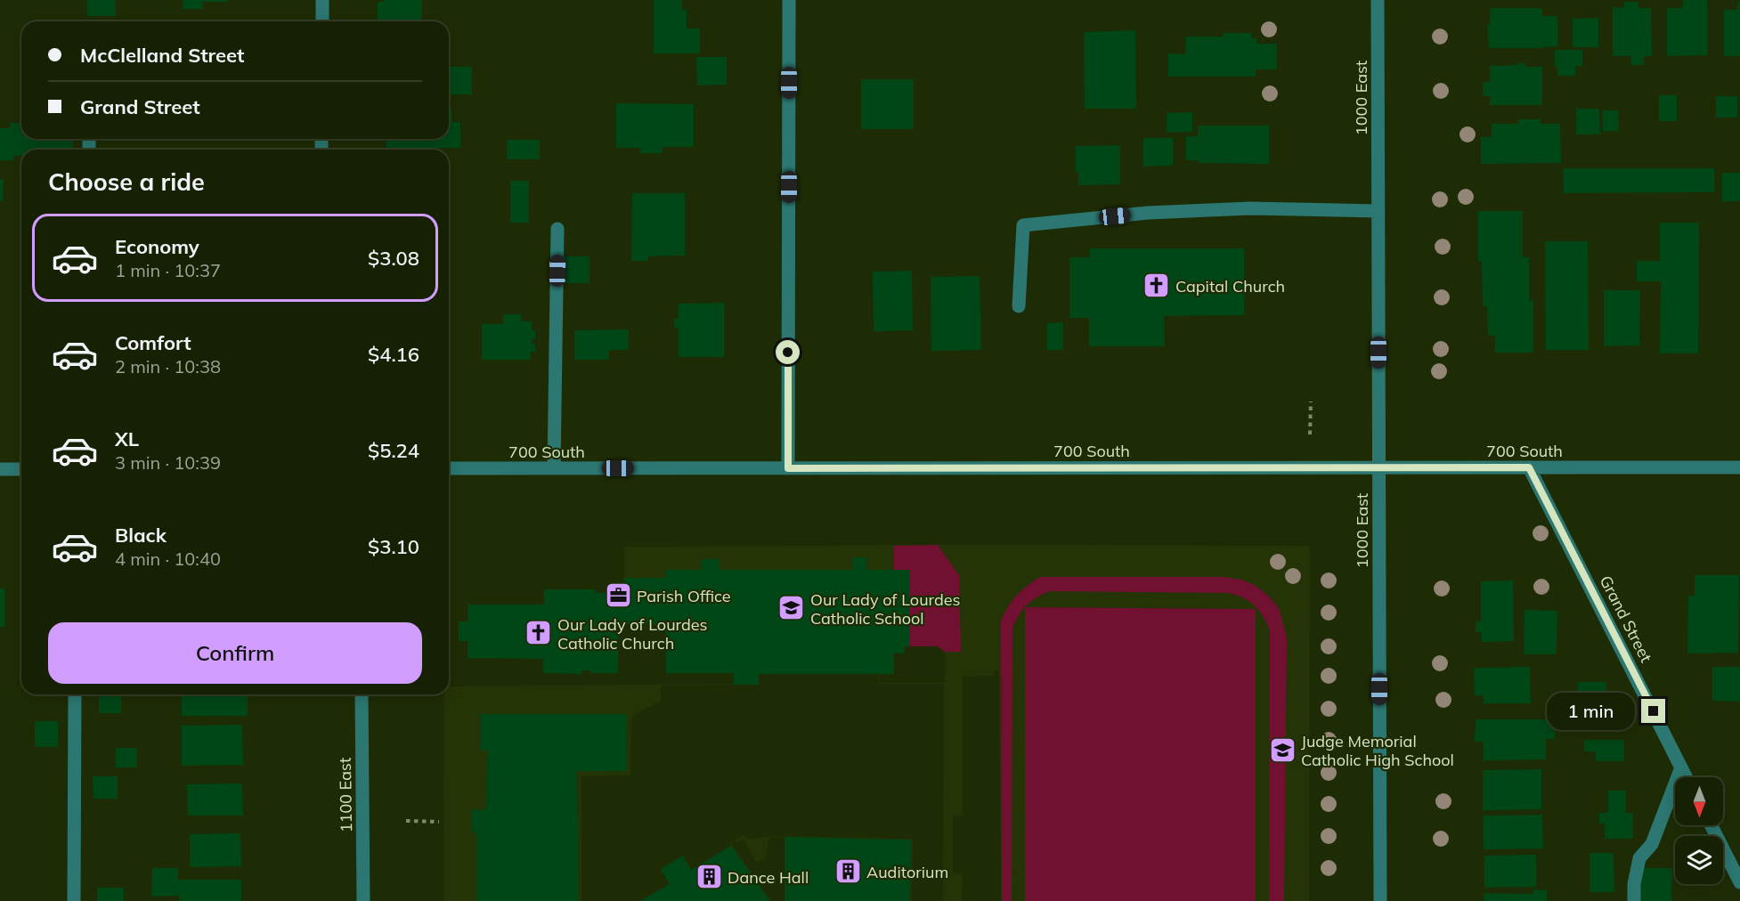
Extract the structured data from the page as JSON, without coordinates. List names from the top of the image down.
{
  "streets": {
    "street": [
      "1000 East",
      "700 South",
      "Grand Street",
      "1100 East"
    ]
  },
  "crossings": [
    ["1000 East", "700 South"],
    ["700 South", "Grand Street"]
  ],
  "places": {
    "church": ["Capital Church", "Our Lady of Lourdes Catholic Church"],
    "office": ["Parish Office"],
    "school or university": ["Our Lady of Lourdes Catholic School", "Judge Memorial Catholic High School"],
    "building": ["Auditorium", "Dance Hall"]
  },
  "north": "bottom",
  "page": {
    "banner": ["McClelland Street", "Grand Street"],
    "heading": "Choose a ride",
    "list": [
      {
        "name": "Economy",
        "note": "1 min · 10:37",
        "value": "$3.08"
      },
      {
        "name": "Comfort",
        "note": "2 min · 10:38",
        "value": "$4.16"
      },
      {
        "name": "XL",
        "note": "3 min · 10:39",
        "value": "$5.24"
      },
      {
        "name": "Black",
        "note": "4 min · 10:40",
        "value": "$3.10"
      }
    ],
    "buttons": "Confirm",
    "bubble": "1 min"
  }
}
